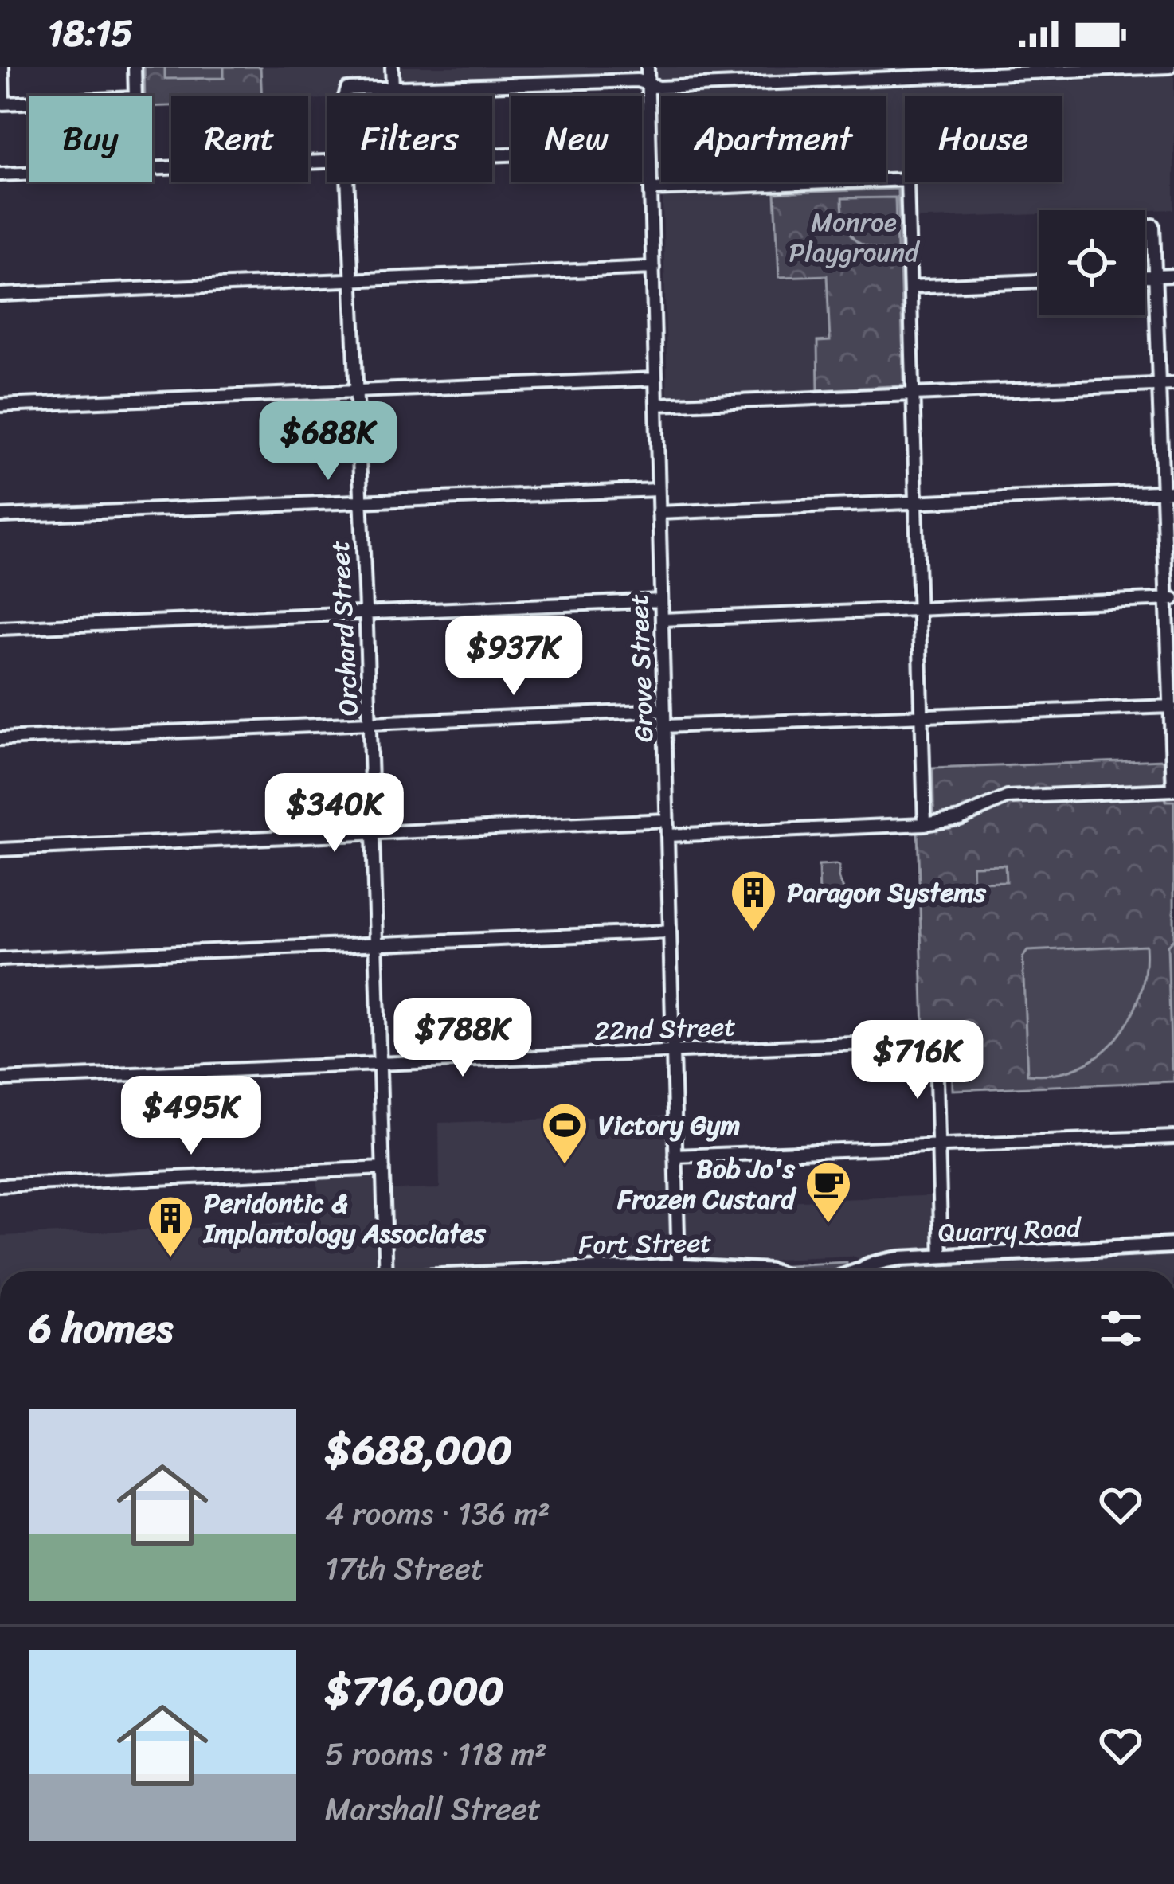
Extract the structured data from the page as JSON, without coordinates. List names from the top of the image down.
{
  "streets": {
    "main road": ["Fort Street"],
    "street": [
      "Orchard Street",
      "Grove Street",
      "22nd Street",
      "Quarry Road"
    ]
  },
  "crossings": [
    ["Orchard Street", "22nd Street"],
    ["Grove Street", "22nd Street"],
    ["Grove Street", "Fort Street"]
  ],
  "parks": ["Monroe Playground"],
  "places": {
    "building": ["Paragon Systems", "Peridontic & Implantology Associates"],
    "sports": ["Victory Gym"],
    "cafe": ["Bob Jo's Frozen Custard"]
  },
  "page": {
    "status": "18:15",
    "chip": [
      "Buy",
      "Rent",
      "Filters",
      "New",
      "Apartment",
      "House"
    ],
    "price": [
      "$688K",
      "$937K",
      "$340K",
      "$788K",
      "$716K",
      "$495K"
    ],
    "heading": "6 homes",
    "list": [
      {
        "name": "$688,000",
        "note": "4 rooms · 136 m² · 17th Street"
      },
      {
        "name": "$716,000",
        "note": "5 rooms · 118 m² · Marshall Street"
      }
    ]
  }
}
